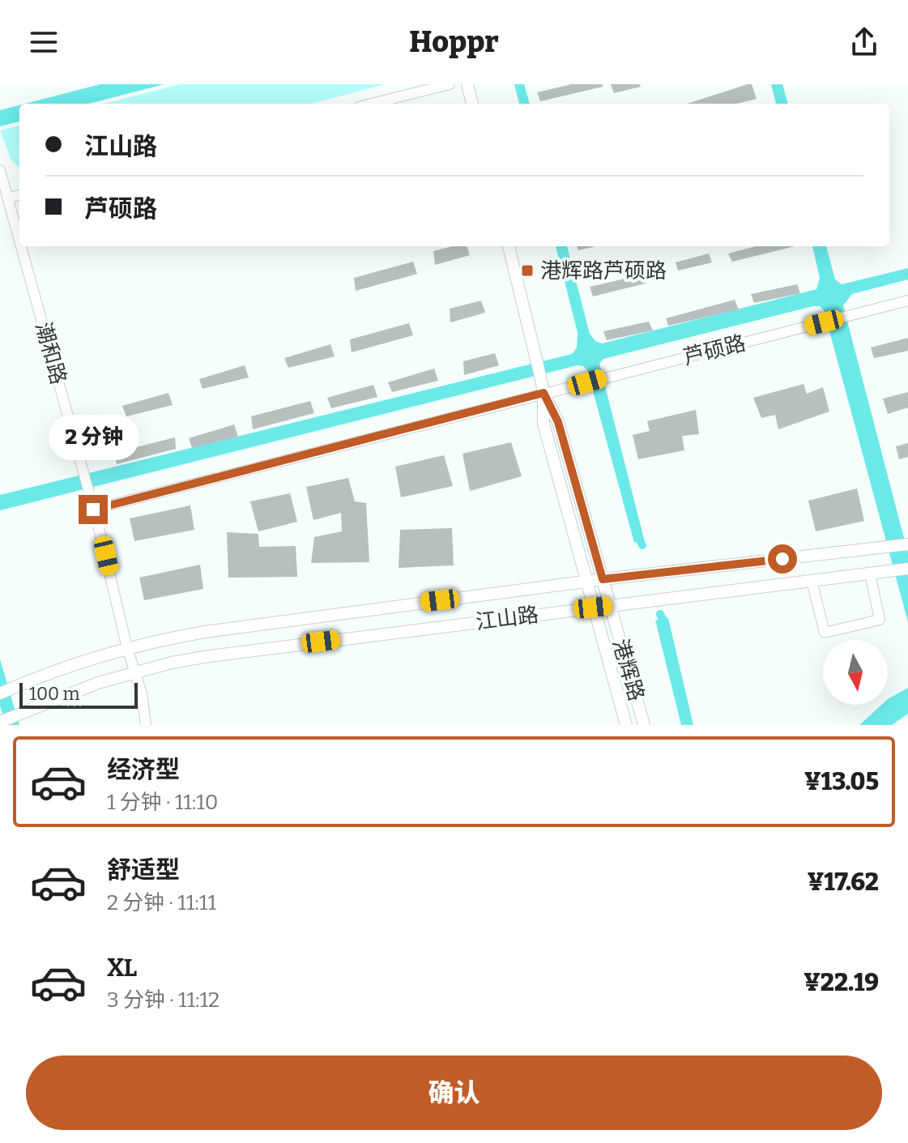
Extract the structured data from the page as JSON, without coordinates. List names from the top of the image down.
{
  "streets": {
    "main road": ["江山路", "港辉路"],
    "street": ["芦硕路", "潮和路"]
  },
  "crossings": [
    ["芦硕路", "港辉路"],
    ["潮和路", "江山路"],
    ["江山路", "港辉路"]
  ],
  "places": {
    "transit": ["港辉路芦硕路"]
  },
  "scale_bar": "100 m",
  "north": "bottom",
  "page": {
    "header": "Hoppr",
    "banner": ["江山路", "芦硕路"],
    "bubble": "2 分钟",
    "scale": "100 m",
    "list": [
      {
        "name": "经济型",
        "note": "1 分钟 · 11:10",
        "value": "¥13.05"
      },
      {
        "name": "舒适型",
        "note": "2 分钟 · 11:11",
        "value": "¥17.62"
      },
      {
        "name": "XL",
        "note": "3 分钟 · 11:12",
        "value": "¥22.19"
      }
    ],
    "buttons": "确认"
  }
}
